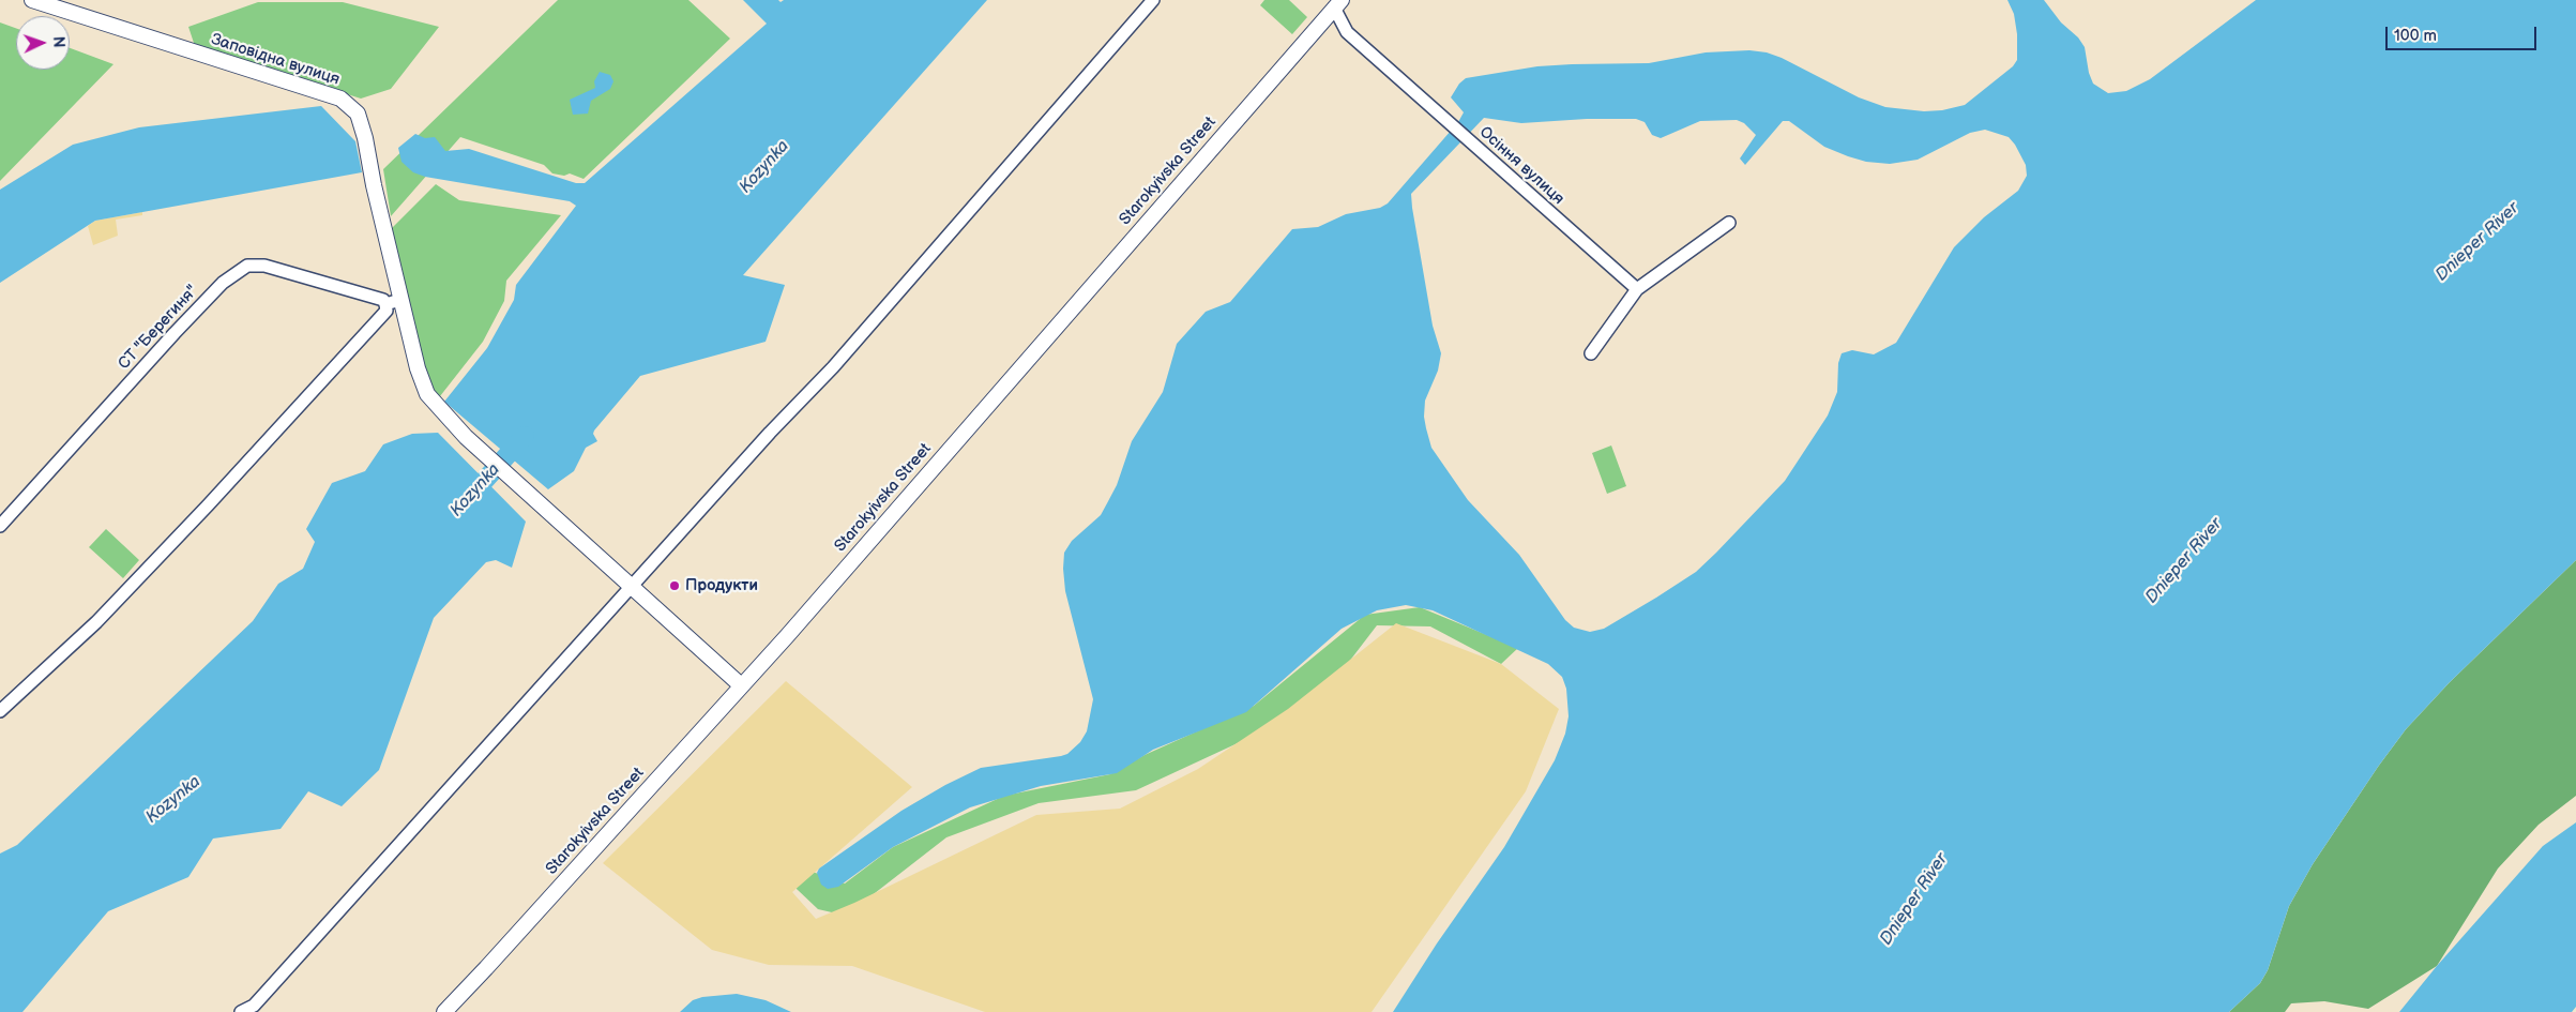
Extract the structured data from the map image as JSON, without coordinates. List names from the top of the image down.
{
  "streets": {
    "street": [
      "Заповідна вулиця",
      "Осіння вулиця",
      "Starokyivska Street",
      "СТ \"Берегиня\""
    ]
  },
  "crossings": [
    ["Заповідна вулиця", "Starokyivska Street"],
    ["Осіння вулиця", "Starokyivska Street"]
  ],
  "water": ["Kozynka", "Dnieper River"],
  "places": ["Продукти"],
  "scale_bar": "100 m",
  "north": "right"
}
